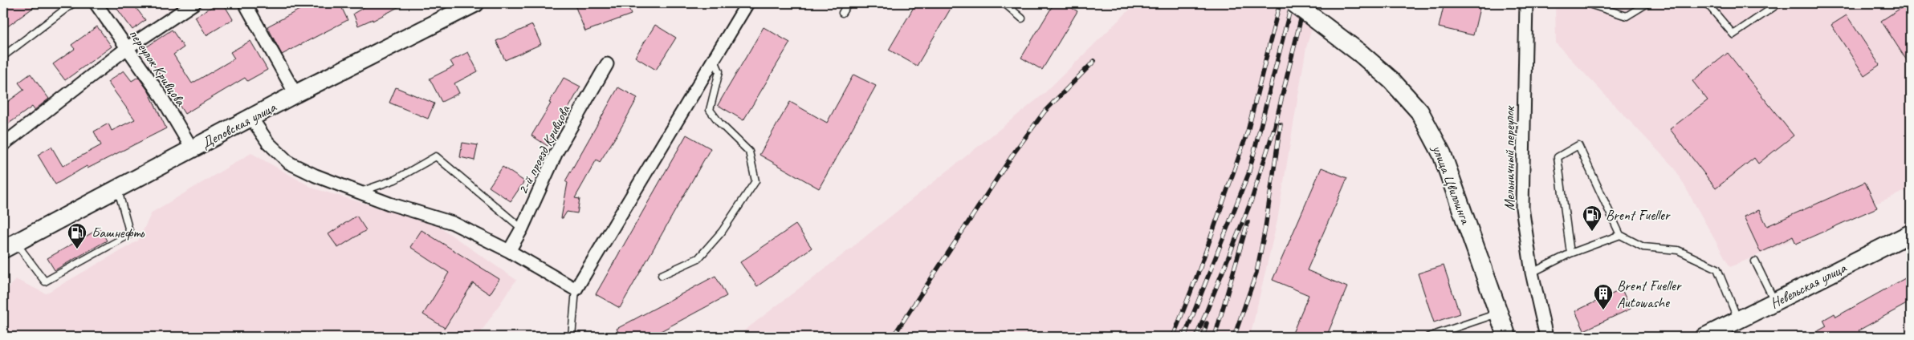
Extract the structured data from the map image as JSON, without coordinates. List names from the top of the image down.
{
  "streets": {
    "main road": ["улица Цвиллинга"],
    "street": [
      "переулок Кривцова",
      "Деповская улица",
      "2-й проезд Кривцова",
      "Мельничный переулок",
      "Невельская улица"
    ]
  },
  "crossings": [
    ["переулок Кривцова", "Деповская улица"]
  ],
  "places": {
    "fuel station": ["Brent Fueller", "Башнефть"],
    "building": ["Brent Fueller Autowashe"]
  }
}
